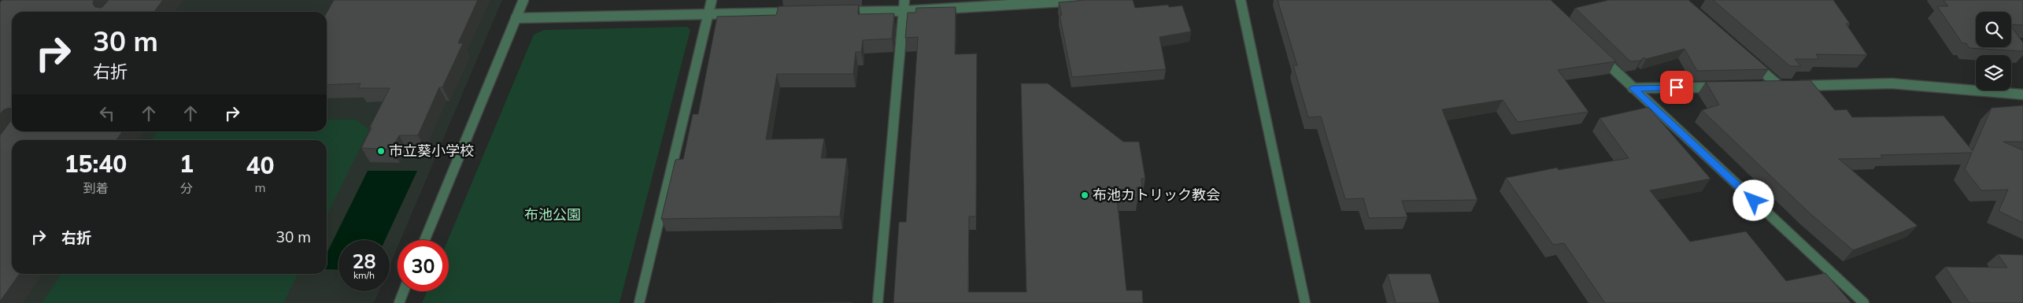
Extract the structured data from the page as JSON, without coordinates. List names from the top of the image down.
{
  "parks": ["布池公園"],
  "places": ["市立葵小学校", "布池カトリック教会"],
  "page": {
    "turn": ["30 m", "右折"],
    "eta": [
      "15:40",
      "到着",
      "1",
      "分",
      "40",
      "m"
    ],
    "list": [
      {
        "name": "右折",
        "value": "30 m"
      }
    ],
    "speed": "28 km/h",
    "limit": "30"
  }
}
